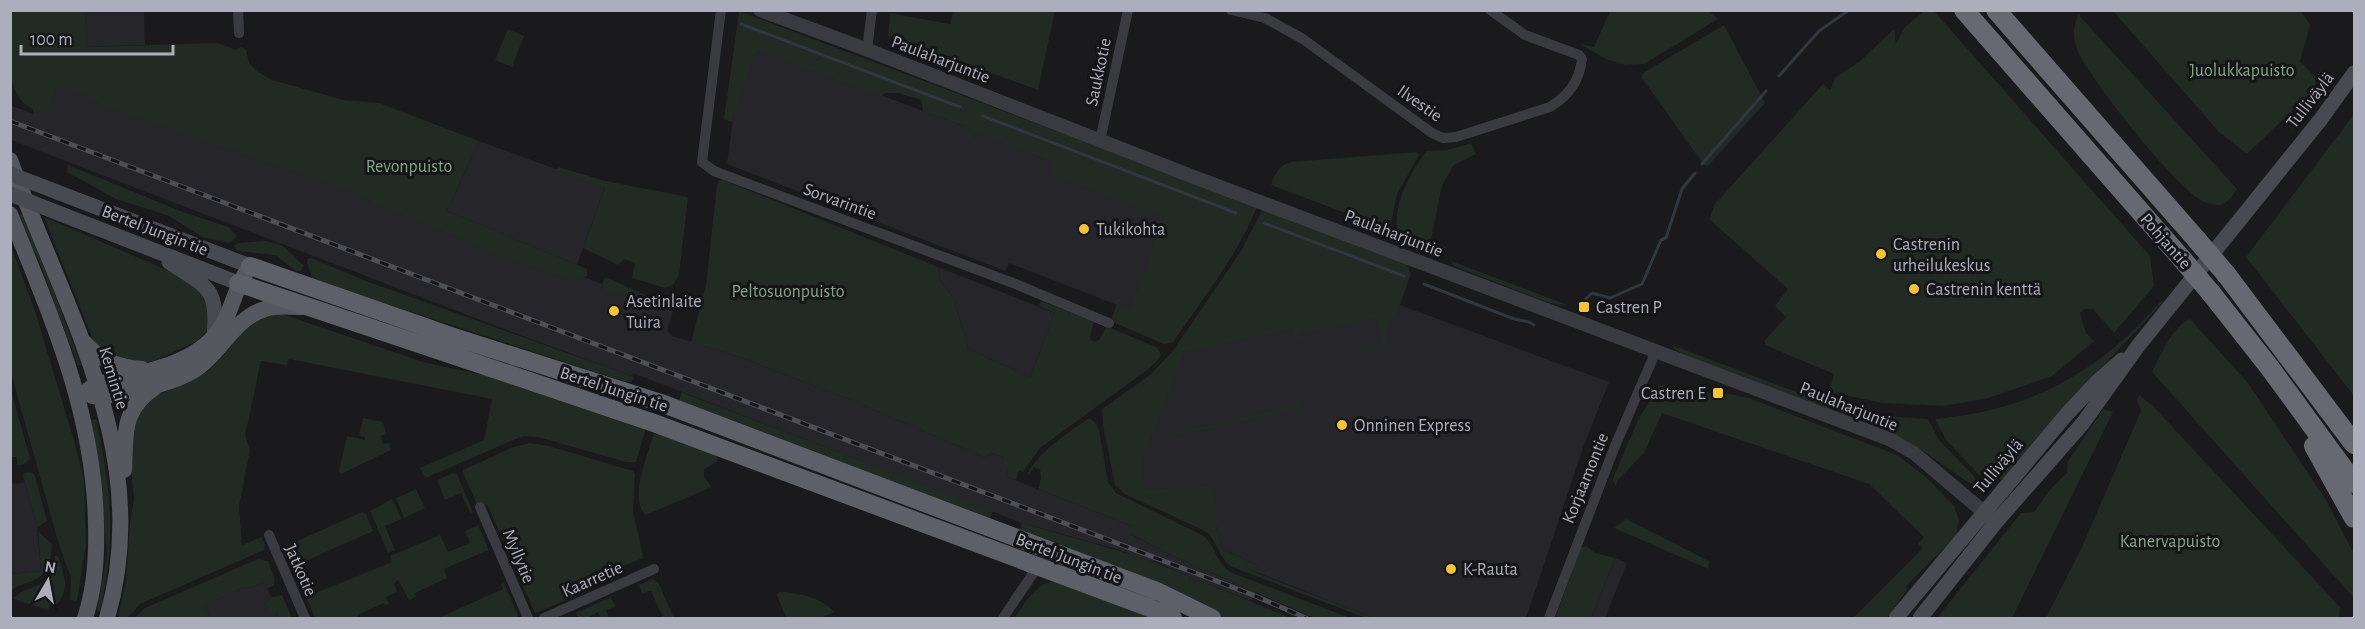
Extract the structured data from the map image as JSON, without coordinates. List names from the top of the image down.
{
  "streets": {
    "highway": ["Bertel Jungin tie", "Pohjantie"],
    "main road": ["Tulliväylä", "Kemintie"],
    "street": [
      "Paulaharjuntie",
      "Saukkotie",
      "Ilvestie",
      "Sorvarintie",
      "Korjaamontie",
      "Myllytie",
      "Jatkotie",
      "Kaarretie"
    ]
  },
  "crossings": [
    ["Paulaharjuntie", "Saukkotie"],
    ["Paulaharjuntie", "Tulliväylä"],
    ["Paulaharjuntie", "Korjaamontie"]
  ],
  "parks": [
    "Juolukkapuisto",
    "Revonpuisto",
    "Peltosuonpuisto",
    "Kanervapuisto"
  ],
  "places": {
    "other": [
      "Tukikohta",
      "Castrenin urheilukeskus",
      "Castrenin kenttä",
      "Asetinlaite Tuira",
      "Onninen Express",
      "K-Rauta"
    ],
    "transit": ["Castren P", "Castren E"]
  },
  "scale_bar": "100 m",
  "north": "top"
}
